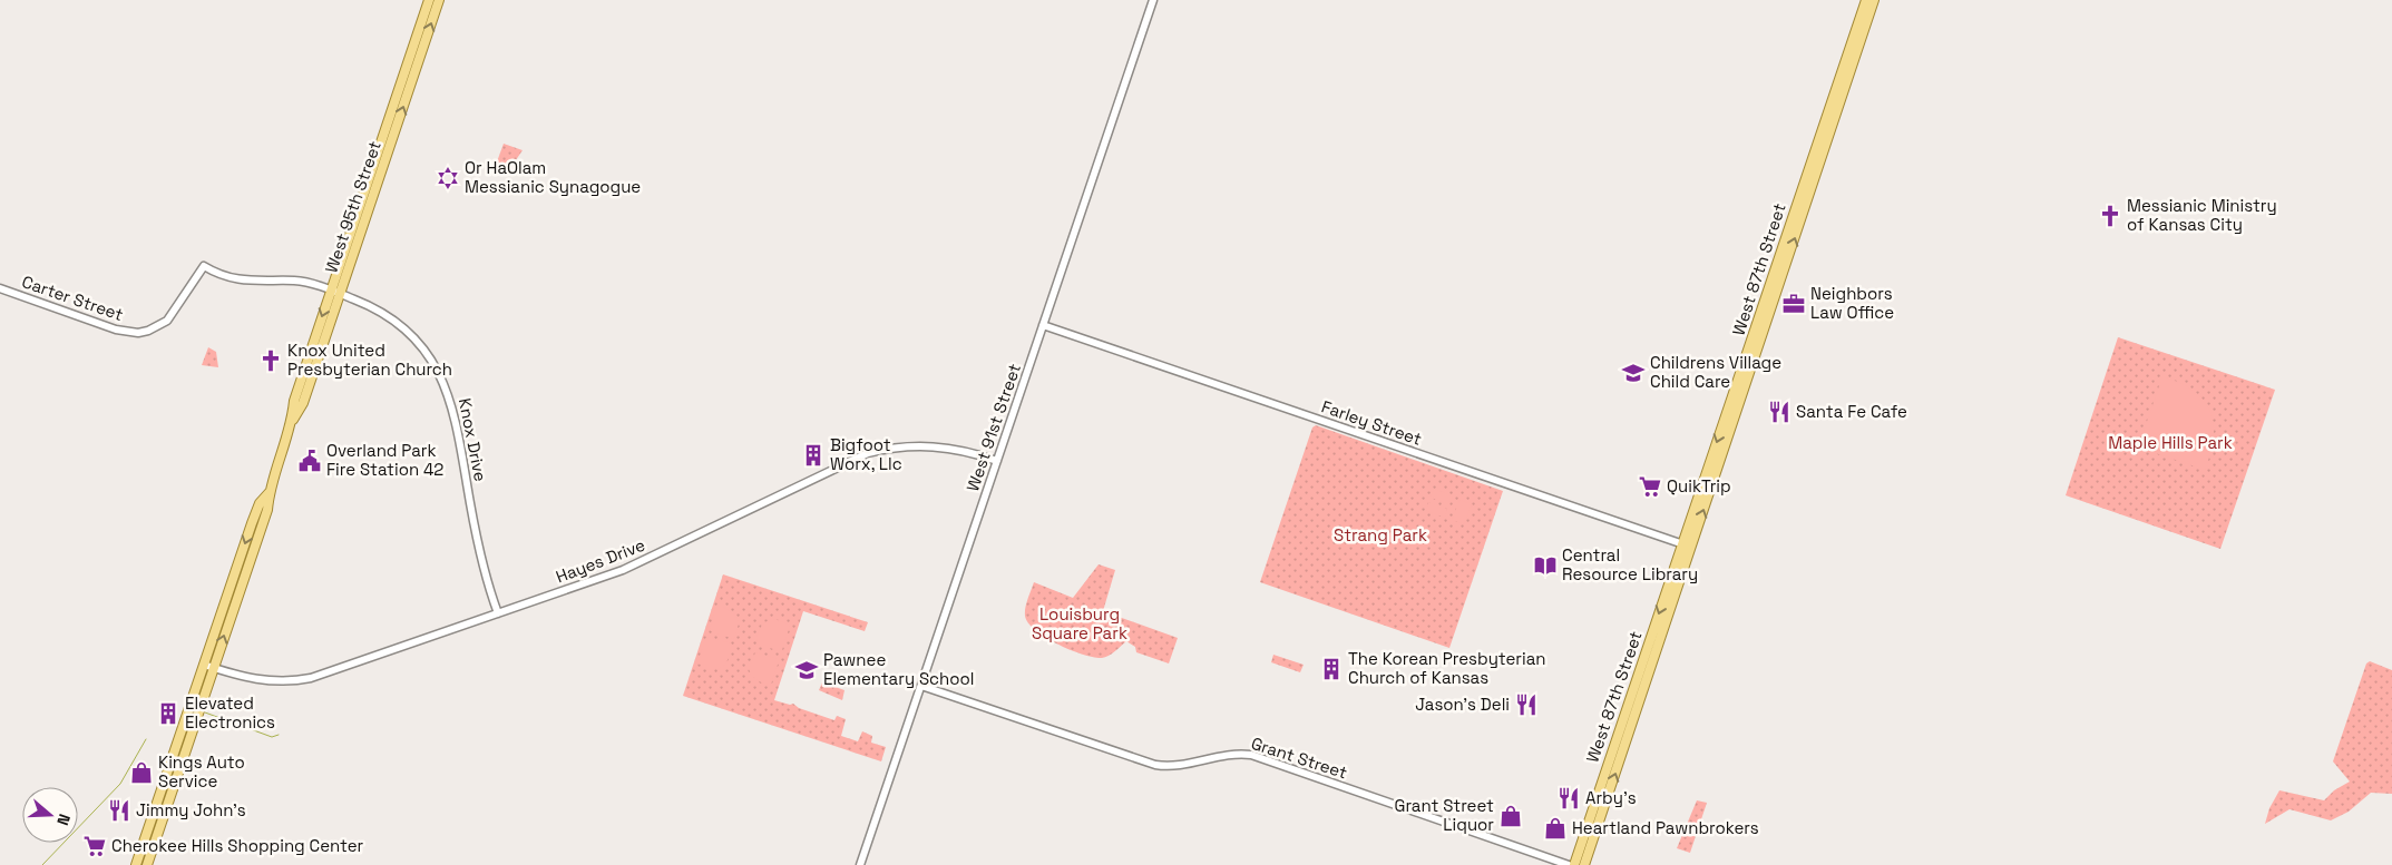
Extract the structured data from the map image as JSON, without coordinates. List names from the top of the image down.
{
  "streets": {
    "main road": ["West 95th Street", "West 87th Street"],
    "street": [
      "Carter Street",
      "Farley Street",
      "West 91st Street",
      "Knox Drive",
      "Hayes Drive",
      "Grant Street"
    ]
  },
  "crossings": [
    ["West 95th Street", "Knox Drive"],
    ["West 95th Street", "Hayes Drive"],
    ["West 87th Street", "Farley Street"],
    ["Carter Street", "Knox Drive"],
    ["Farley Street", "West 91st Street"],
    ["West 91st Street", "Hayes Drive"],
    ["West 91st Street", "Grant Street"],
    ["Knox Drive", "Hayes Drive"]
  ],
  "parks": ["Maple Hills Park", "Strang Park", "Louisburg Square Park"],
  "places": {
    "synagogue": ["Or HaOlam Messianic Synagogue"],
    "church": ["Messianic Ministry of Kansas City", "Knox United Presbyterian Church"],
    "office": ["Neighbors Law Office"],
    "school or university": ["Childrens Village Child Care", "Pawnee Elementary School"],
    "restaurant": [
      "Santa Fe Cafe",
      "Jason's Deli",
      "Arby's",
      "Jimmy John's"
    ],
    "building": ["Bigfoot Worx, Llc", "The Korean Presbyterian Church of Kansas", "Elevated Electronics"],
    "public building": ["Overland Park Fire Station 42"],
    "supermarket": ["QuikTrip", "Cherokee Hills Shopping Center"],
    "library": ["Central Resource Library"],
    "shop": ["Kings Auto Service", "Grant Street Liquor", "Heartland Pawnbrokers"]
  },
  "north": "right"
}
